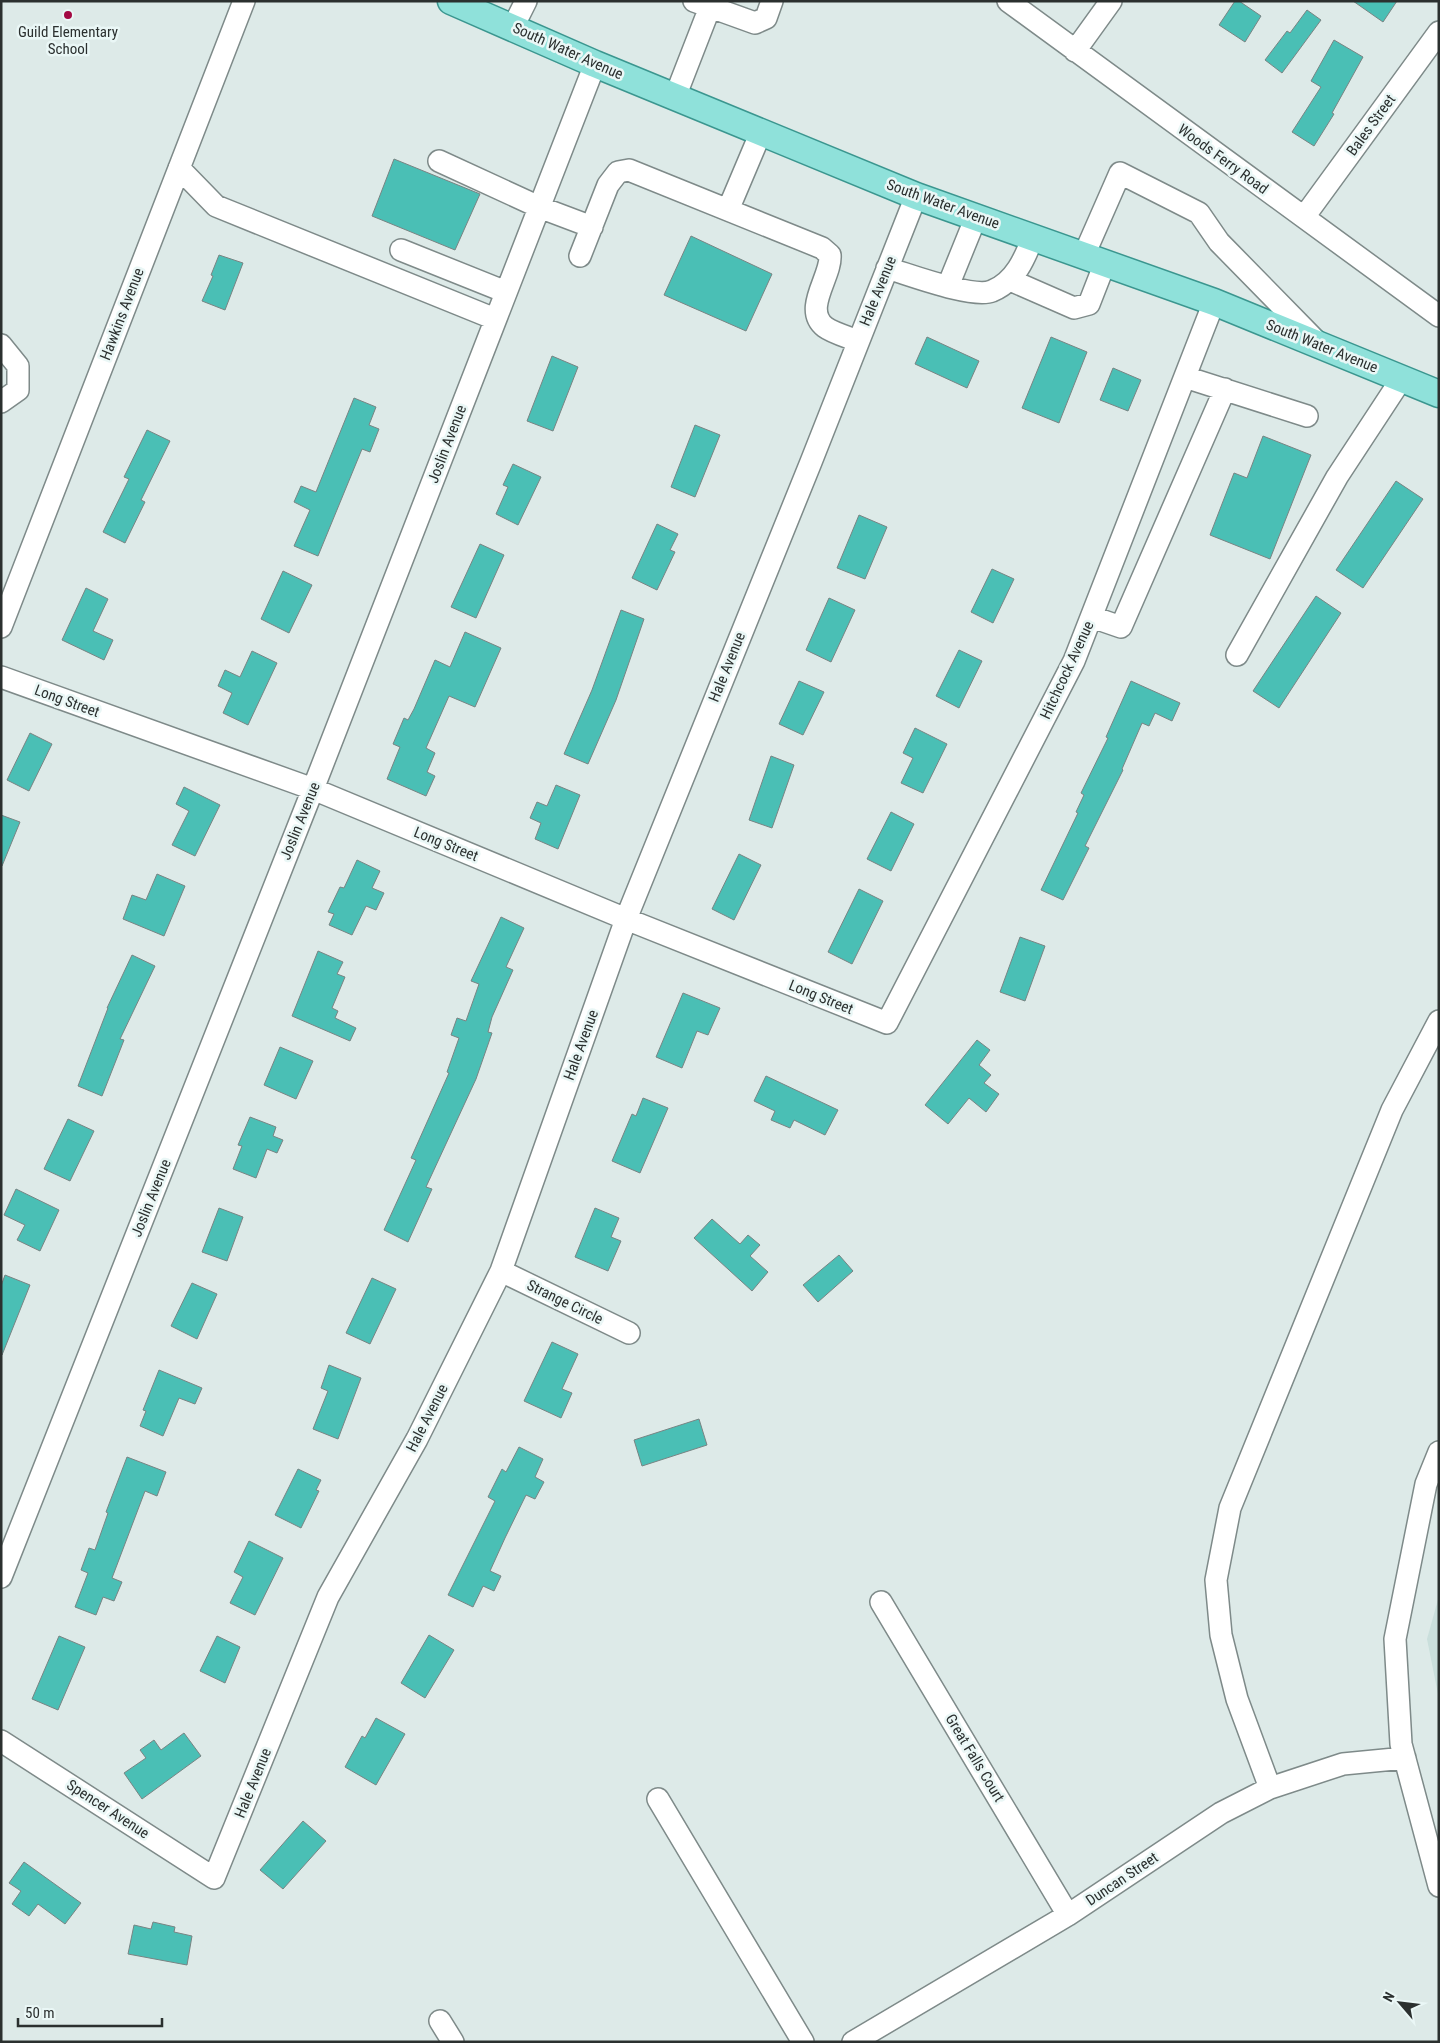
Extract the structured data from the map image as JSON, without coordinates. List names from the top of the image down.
{
  "streets": {
    "main road": ["South Water Avenue"],
    "street": [
      "Bales Street",
      "Woods Ferry Road",
      "Hale Avenue",
      "Hawkins Avenue",
      "Joslin Avenue",
      "Hitchcock Avenue",
      "Long Street",
      "Strange Circle",
      "Great Falls Court",
      "Spencer Avenue",
      "Duncan Street"
    ]
  },
  "crossings": [
    ["South Water Avenue", "Hale Avenue"],
    ["South Water Avenue", "Joslin Avenue"],
    ["South Water Avenue", "Hitchcock Avenue"],
    ["Bales Street", "Woods Ferry Road"],
    ["Hale Avenue", "Long Street"],
    ["Hale Avenue", "Strange Circle"],
    ["Hale Avenue", "Spencer Avenue"],
    ["Joslin Avenue", "Long Street"],
    ["Hitchcock Avenue", "Long Street"],
    ["Great Falls Court", "Duncan Street"]
  ],
  "places": ["Guild Elementary School"],
  "scale_bar": "50 m",
  "north": "top left"
}
